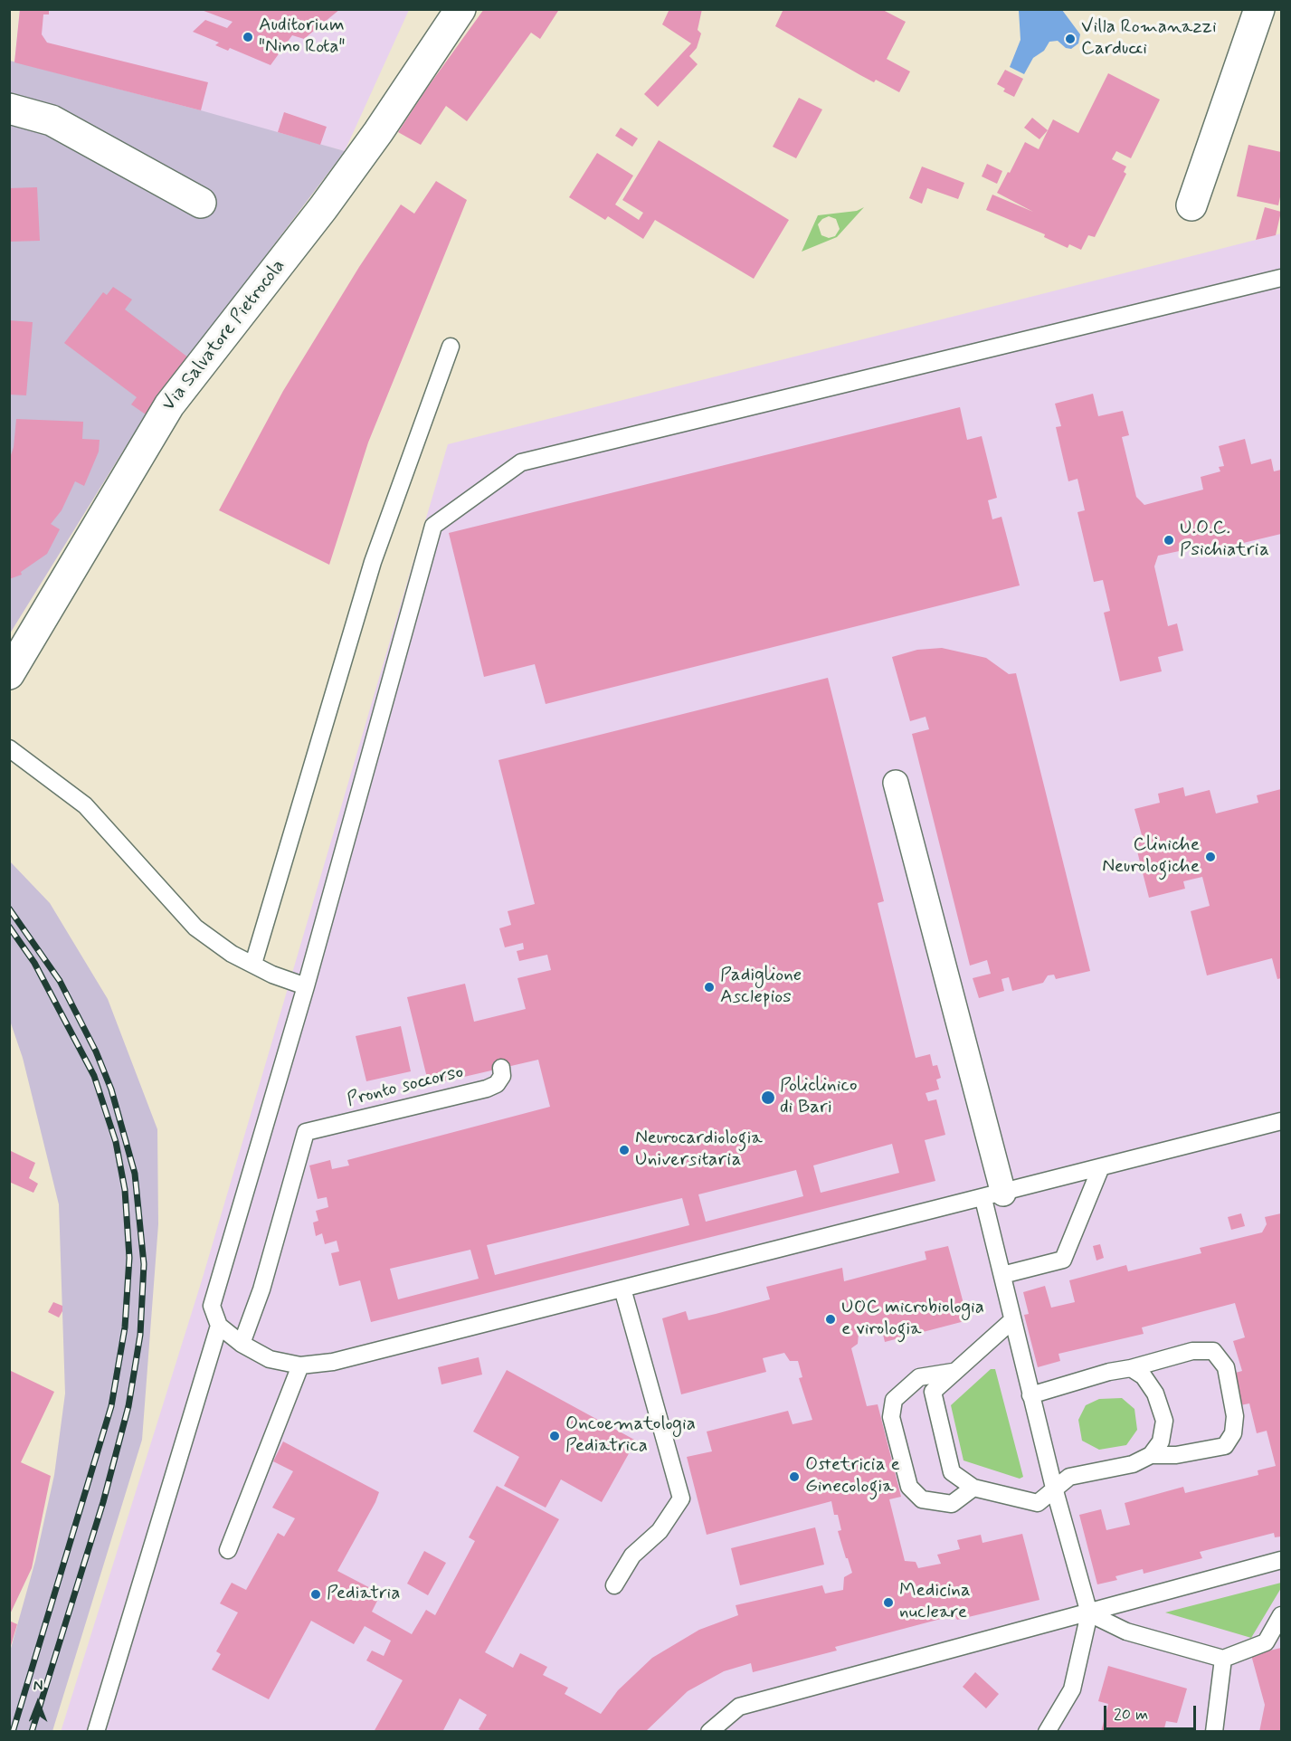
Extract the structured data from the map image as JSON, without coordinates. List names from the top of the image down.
{
  "streets": {
    "street": ["Via Salvatore Pietrocola"],
    "lane": ["Pronto soccorso"]
  },
  "places": [
    "Auditorium \"Nino Rota\"",
    "Villa Romanazzi Carducci",
    "U.O.C. Psichiatria",
    "Cliniche Neurologiche",
    "Padiglione Asclepios",
    "Policlinico di Bari",
    "Neurocardiologia Universitaria",
    "UOC microbiologia e virologia",
    "Oncoematologia Pediatrica",
    "Ostetricia e Ginecologia",
    "Pediatria",
    "Medicina nucleare"
  ],
  "scale_bar": "20 m",
  "north": "top"
}
